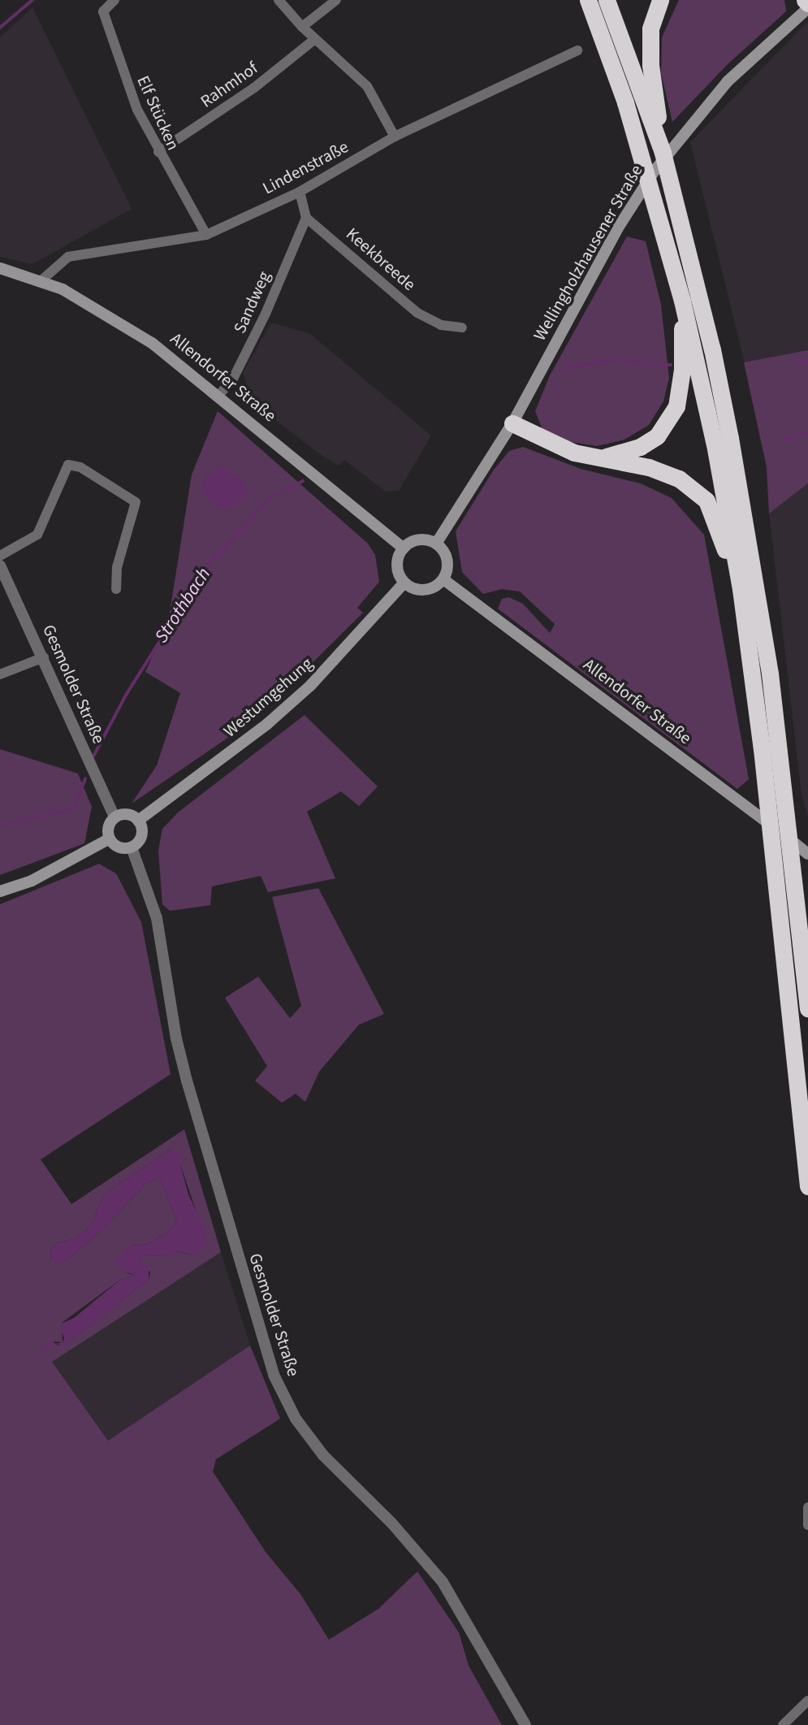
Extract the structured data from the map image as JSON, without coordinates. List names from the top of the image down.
{
  "streets": {
    "main road": ["Wellingholzhausener Straße", "Allendorfer Straße", "Westumgehung"],
    "street": [
      "Rahmhof",
      "Elf Stücken",
      "Lindenstraße",
      "Keekbreede",
      "Sandweg",
      "Gesmolder Straße"
    ]
  },
  "crossings": [
    ["Rahmhof", "Elf Stücken"],
    ["Elf Stücken", "Lindenstraße"],
    ["Lindenstraße", "Allendorfer Straße"],
    ["Wellingholzhausener Straße", "Allendorfer Straße"],
    ["Wellingholzhausener Straße", "Westumgehung"],
    ["Keekbreede", "Sandweg"],
    ["Sandweg", "Allendorfer Straße"],
    ["Allendorfer Straße", "Westumgehung"],
    ["Gesmolder Straße", "Westumgehung"]
  ],
  "water": ["Strothbach"]
}
